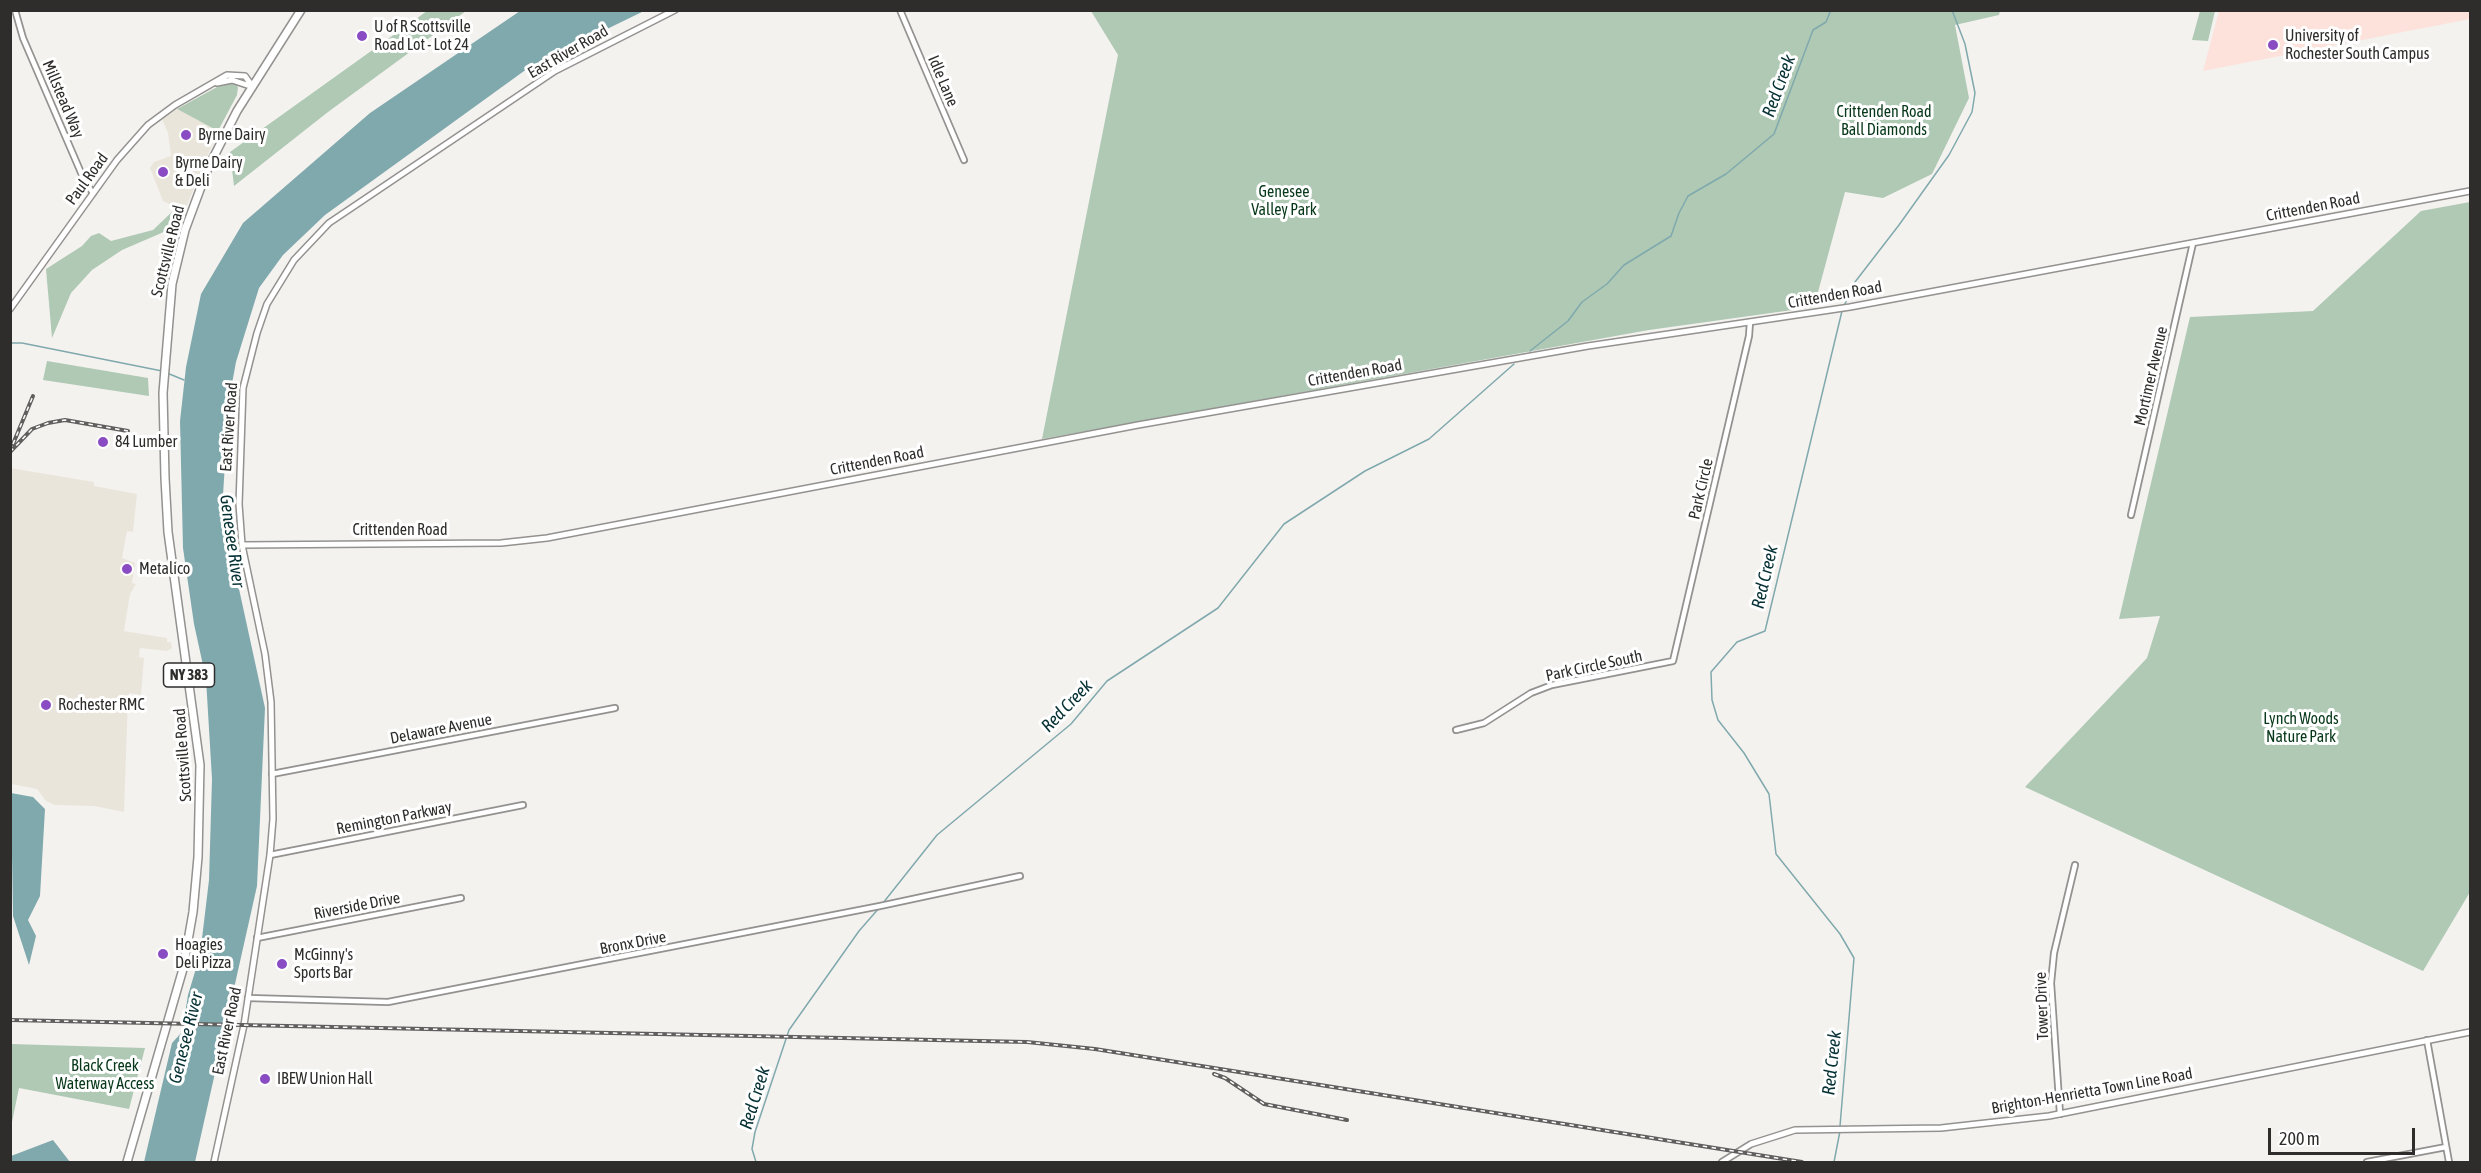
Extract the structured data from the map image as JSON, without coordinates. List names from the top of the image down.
{
  "streets": {
    "main road": ["Scottsville Road", "NY 383"],
    "street": [
      "East River Road",
      "Idle Lane",
      "Millstead Way",
      "Paul Road",
      "Crittenden Road",
      "Mortimer Avenue",
      "Park Circle",
      "Park Circle South",
      "Delaware Avenue",
      "Remington Parkway",
      "Riverside Drive",
      "Bronx Drive",
      "Tower Drive",
      "Brighton-Henrietta Town Line Road"
    ]
  },
  "crossings": [
    ["East River Road", "Crittenden Road"],
    ["East River Road", "Delaware Avenue"],
    ["East River Road", "Remington Parkway"],
    ["East River Road", "Riverside Drive"],
    ["East River Road", "Bronx Drive"],
    ["Millstead Way", "Paul Road"],
    ["Paul Road", "Scottsville Road"],
    ["Crittenden Road", "Mortimer Avenue"],
    ["Crittenden Road", "Park Circle"],
    ["Park Circle", "Park Circle South"],
    ["Tower Drive", "Brighton-Henrietta Town Line Road"]
  ],
  "water": ["Red Creek", "Genesee River"],
  "parks": [
    "Crittenden Road Ball Diamonds",
    "Genesee Valley Park",
    "Lynch Woods Nature Park",
    "Black Creek Waterway Access"
  ],
  "places": [
    "U of R Scottsville Road Lot - Lot 24",
    "University of Rochester South Campus",
    "Byrne Dairy",
    "Byrne Dairy & Deli",
    "84 Lumber",
    "Metalico",
    "Rochester RMC",
    "Hoagies Deli Pizza",
    "McGinny's Sports Bar",
    "IBEW Union Hall"
  ],
  "scale_bar": "200 m"
}
